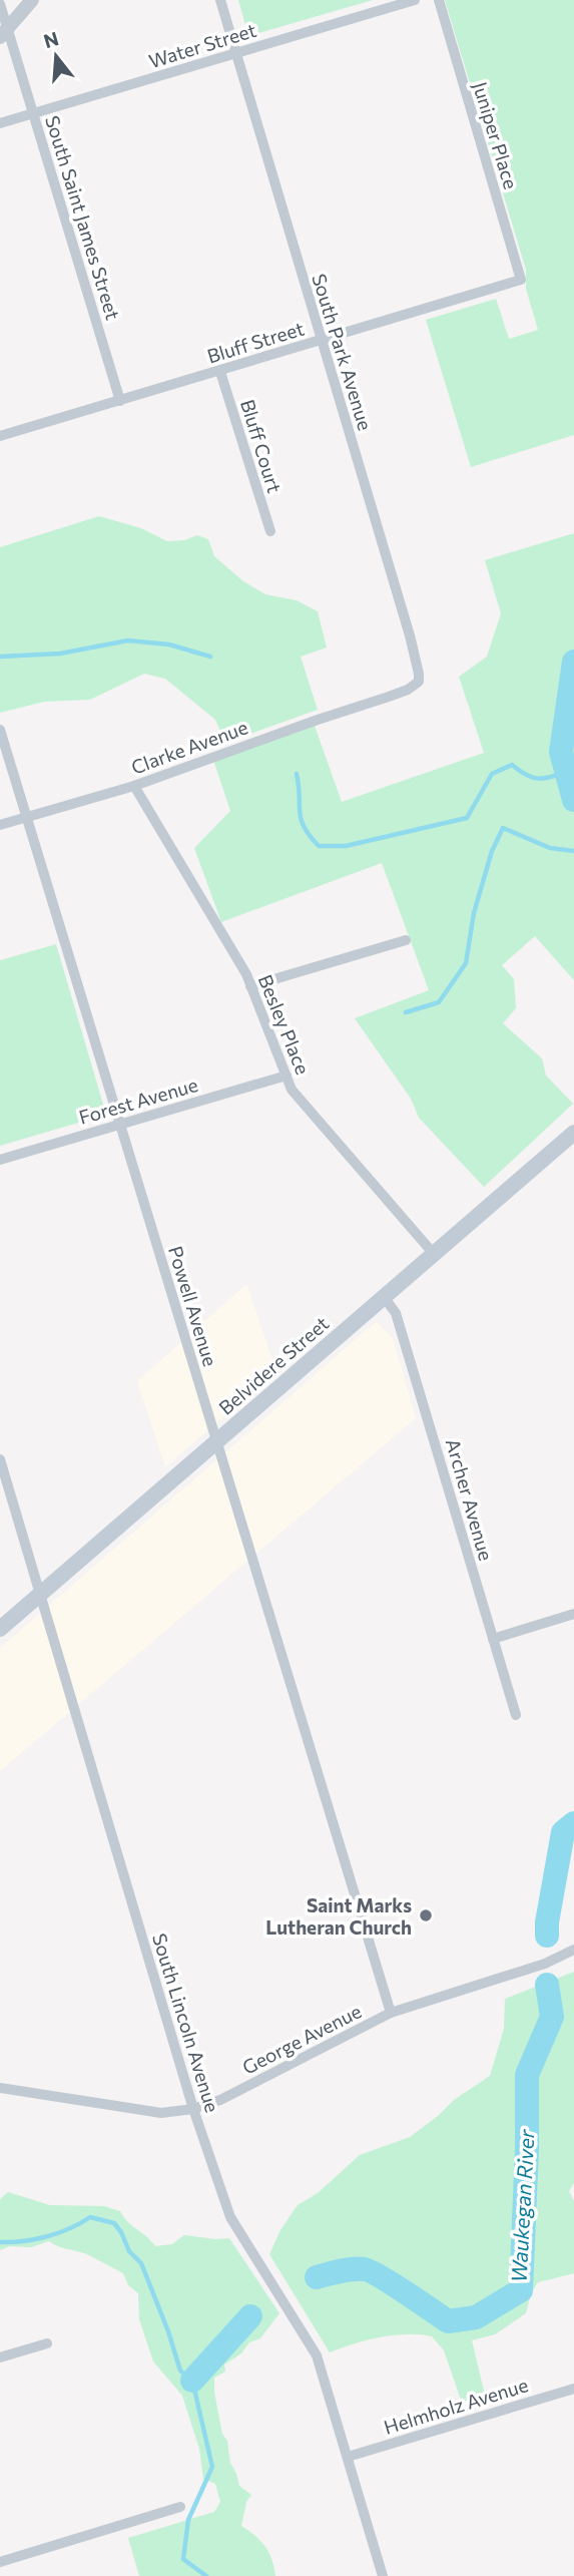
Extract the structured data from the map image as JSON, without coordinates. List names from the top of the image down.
{
  "streets": {
    "main road": ["Belvidere Street"],
    "street": [
      "Water Street",
      "Juniper Place",
      "South Saint James Street",
      "Bluff Street",
      "South Park Avenue",
      "Bluff Court",
      "Clarke Avenue",
      "Besley Place",
      "Forest Avenue",
      "Powell Avenue",
      "Archer Avenue",
      "South Lincoln Avenue",
      "George Avenue",
      "Helmholz Avenue"
    ]
  },
  "crossings": [
    ["Water Street", "South Saint James Street"],
    ["Water Street", "South Park Avenue"],
    ["Juniper Place", "Bluff Street"],
    ["South Saint James Street", "Bluff Street"],
    ["Bluff Street", "South Park Avenue"],
    ["Bluff Street", "Bluff Court"],
    ["South Park Avenue", "Clarke Avenue"],
    ["Clarke Avenue", "Besley Place"],
    ["Clarke Avenue", "Powell Avenue"],
    ["Besley Place", "Forest Avenue"],
    ["Besley Place", "Belvidere Street"],
    ["Forest Avenue", "Powell Avenue"],
    ["Powell Avenue", "Belvidere Street"],
    ["Powell Avenue", "George Avenue"],
    ["Belvidere Street", "Archer Avenue"],
    ["Belvidere Street", "South Lincoln Avenue"],
    ["South Lincoln Avenue", "George Avenue"],
    ["South Lincoln Avenue", "Helmholz Avenue"]
  ],
  "water": ["Waukegan River"],
  "places": ["Saint Marks Lutheran Church"],
  "north": "top"
}
